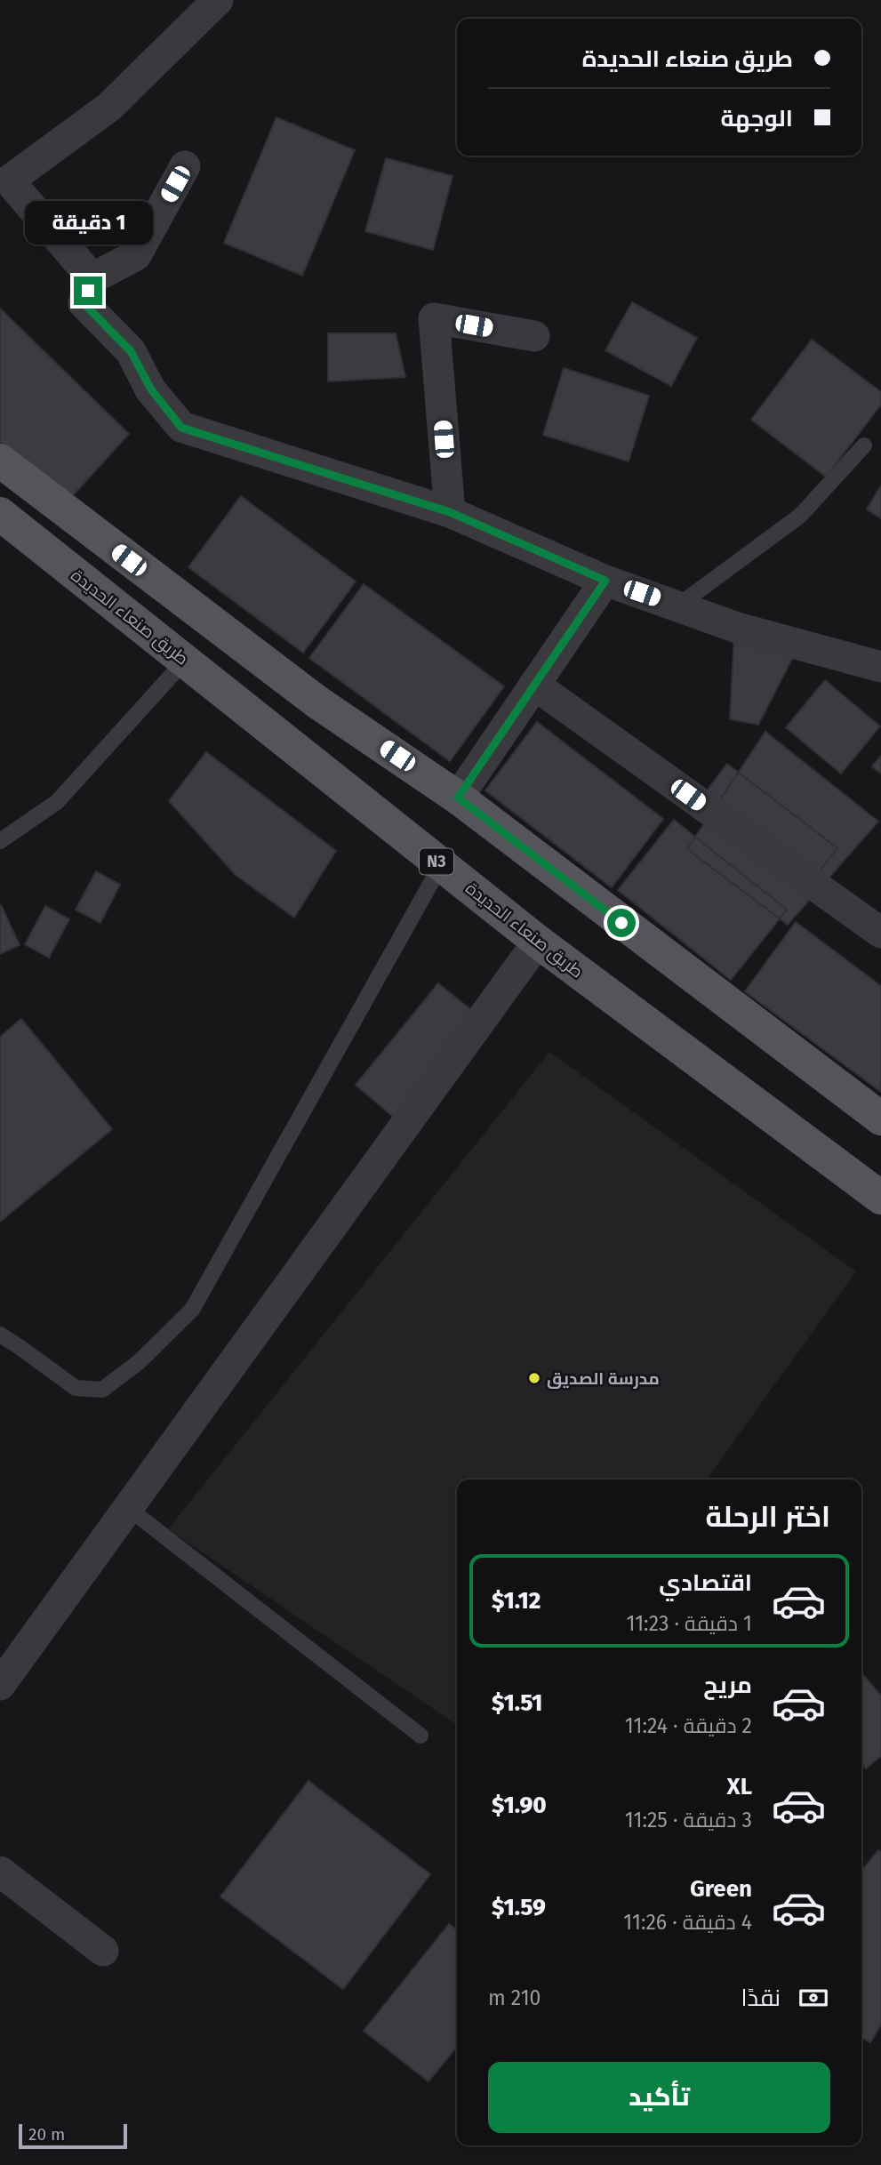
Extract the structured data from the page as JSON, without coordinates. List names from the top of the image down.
{
  "streets": {
    "main road": ["طريق صنعاء الحديدة", "N3"]
  },
  "places": ["مدرسة الصديق"],
  "scale_bar": "20 m",
  "page": {
    "banner": ["طريق صنعاء الحديدة", "الوجهة"],
    "bubble": "1 دقيقة",
    "heading": "اختر الرحلة",
    "list": [
      {
        "name": "اقتصادي",
        "note": "1 دقيقة · 11:23",
        "value": "$1.12"
      },
      {
        "name": "مريح",
        "note": "2 دقيقة · 11:24",
        "value": "$1.51"
      },
      {
        "name": "XL",
        "note": "3 دقيقة · 11:25",
        "value": "$1.90"
      },
      {
        "name": "Green",
        "note": "4 دقيقة · 11:26",
        "value": "$1.59"
      }
    ],
    "pay": ["نقدًا", "210 m"],
    "buttons": "تأكيد",
    "scale": "20 m"
  }
}
